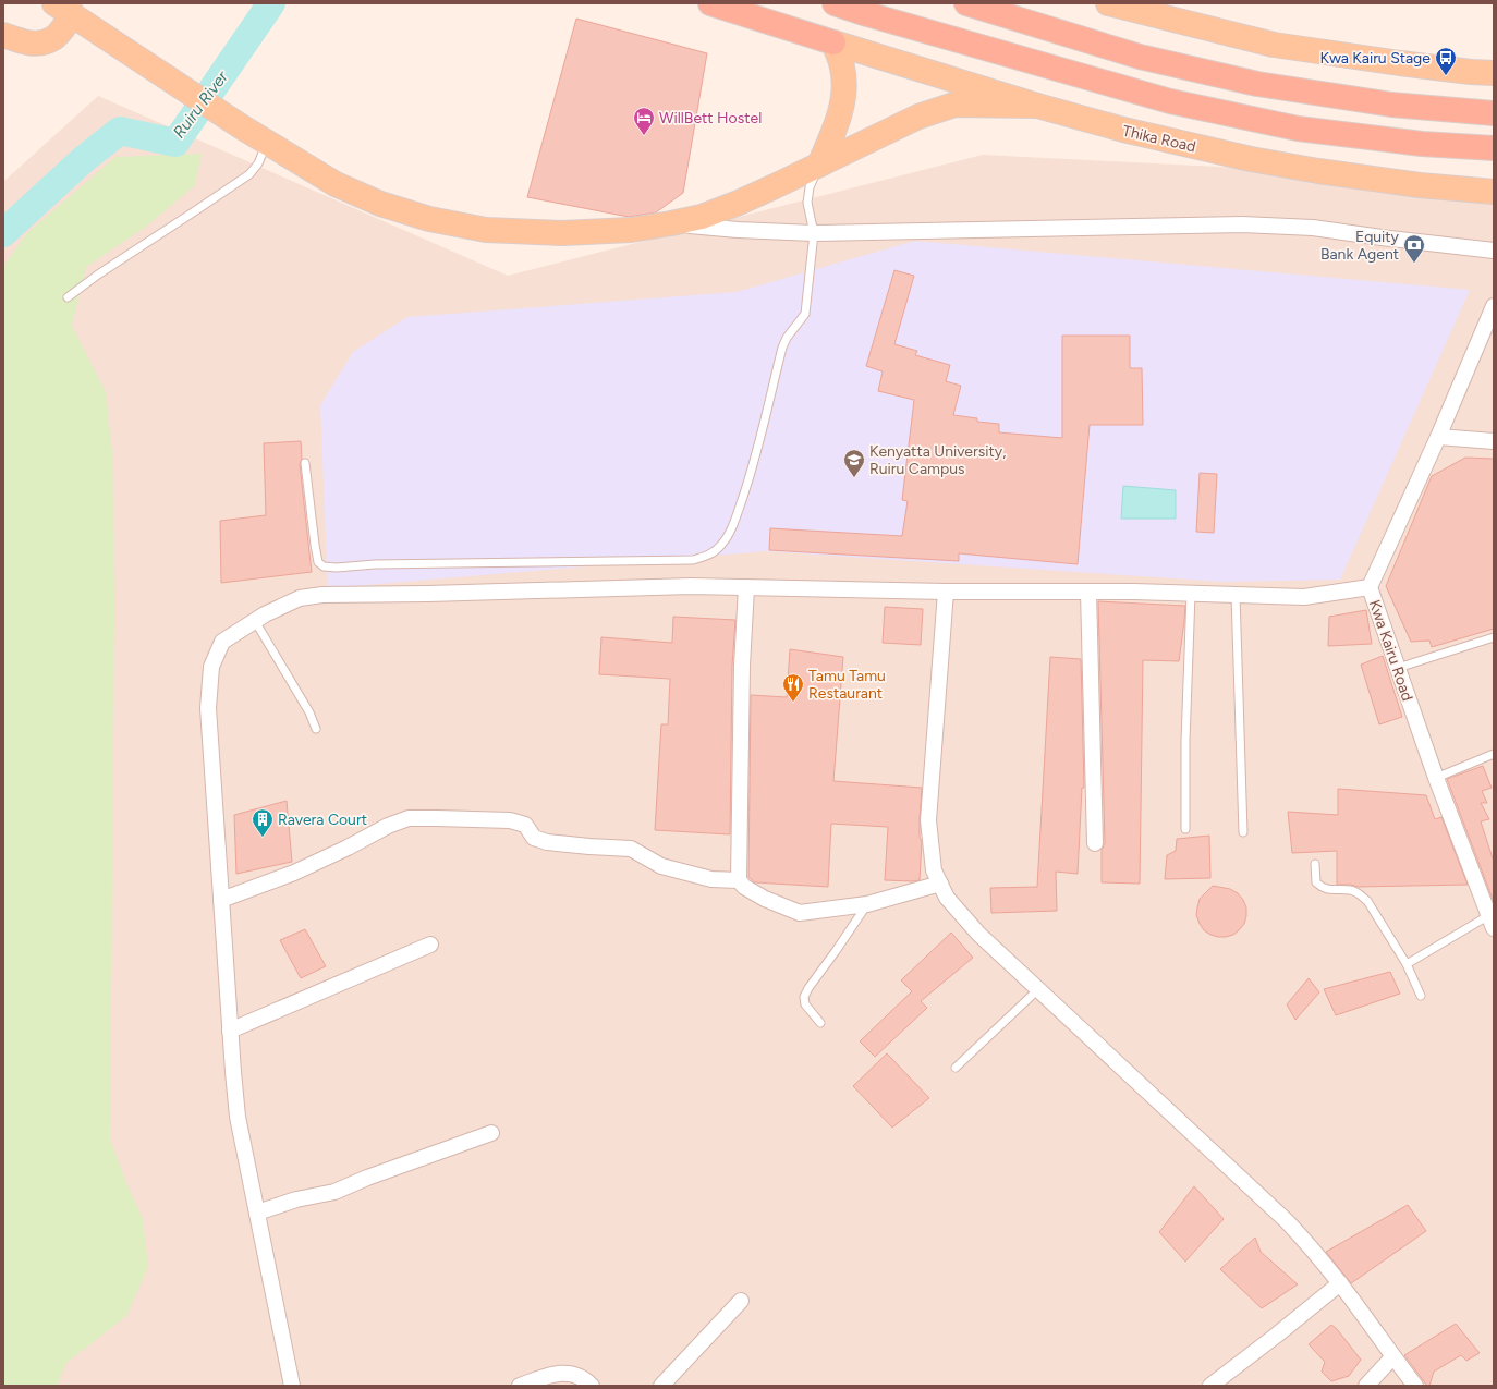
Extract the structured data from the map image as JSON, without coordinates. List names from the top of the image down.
{
  "streets": {
    "main road": ["Thika Road"],
    "street": ["Kwa Kairu Road"]
  },
  "water": ["Ruiru River"],
  "places": {
    "bus stop": ["Kwa Kairu Stage"],
    "hotel": ["WillBett Hostel"],
    "bank": ["Equity Bank Agent"],
    "school or university": ["Kenyatta University, Ruiru Campus"],
    "restaurant": ["Tamu Tamu Restaurant"],
    "building": ["Ravera Court"]
  }
}
